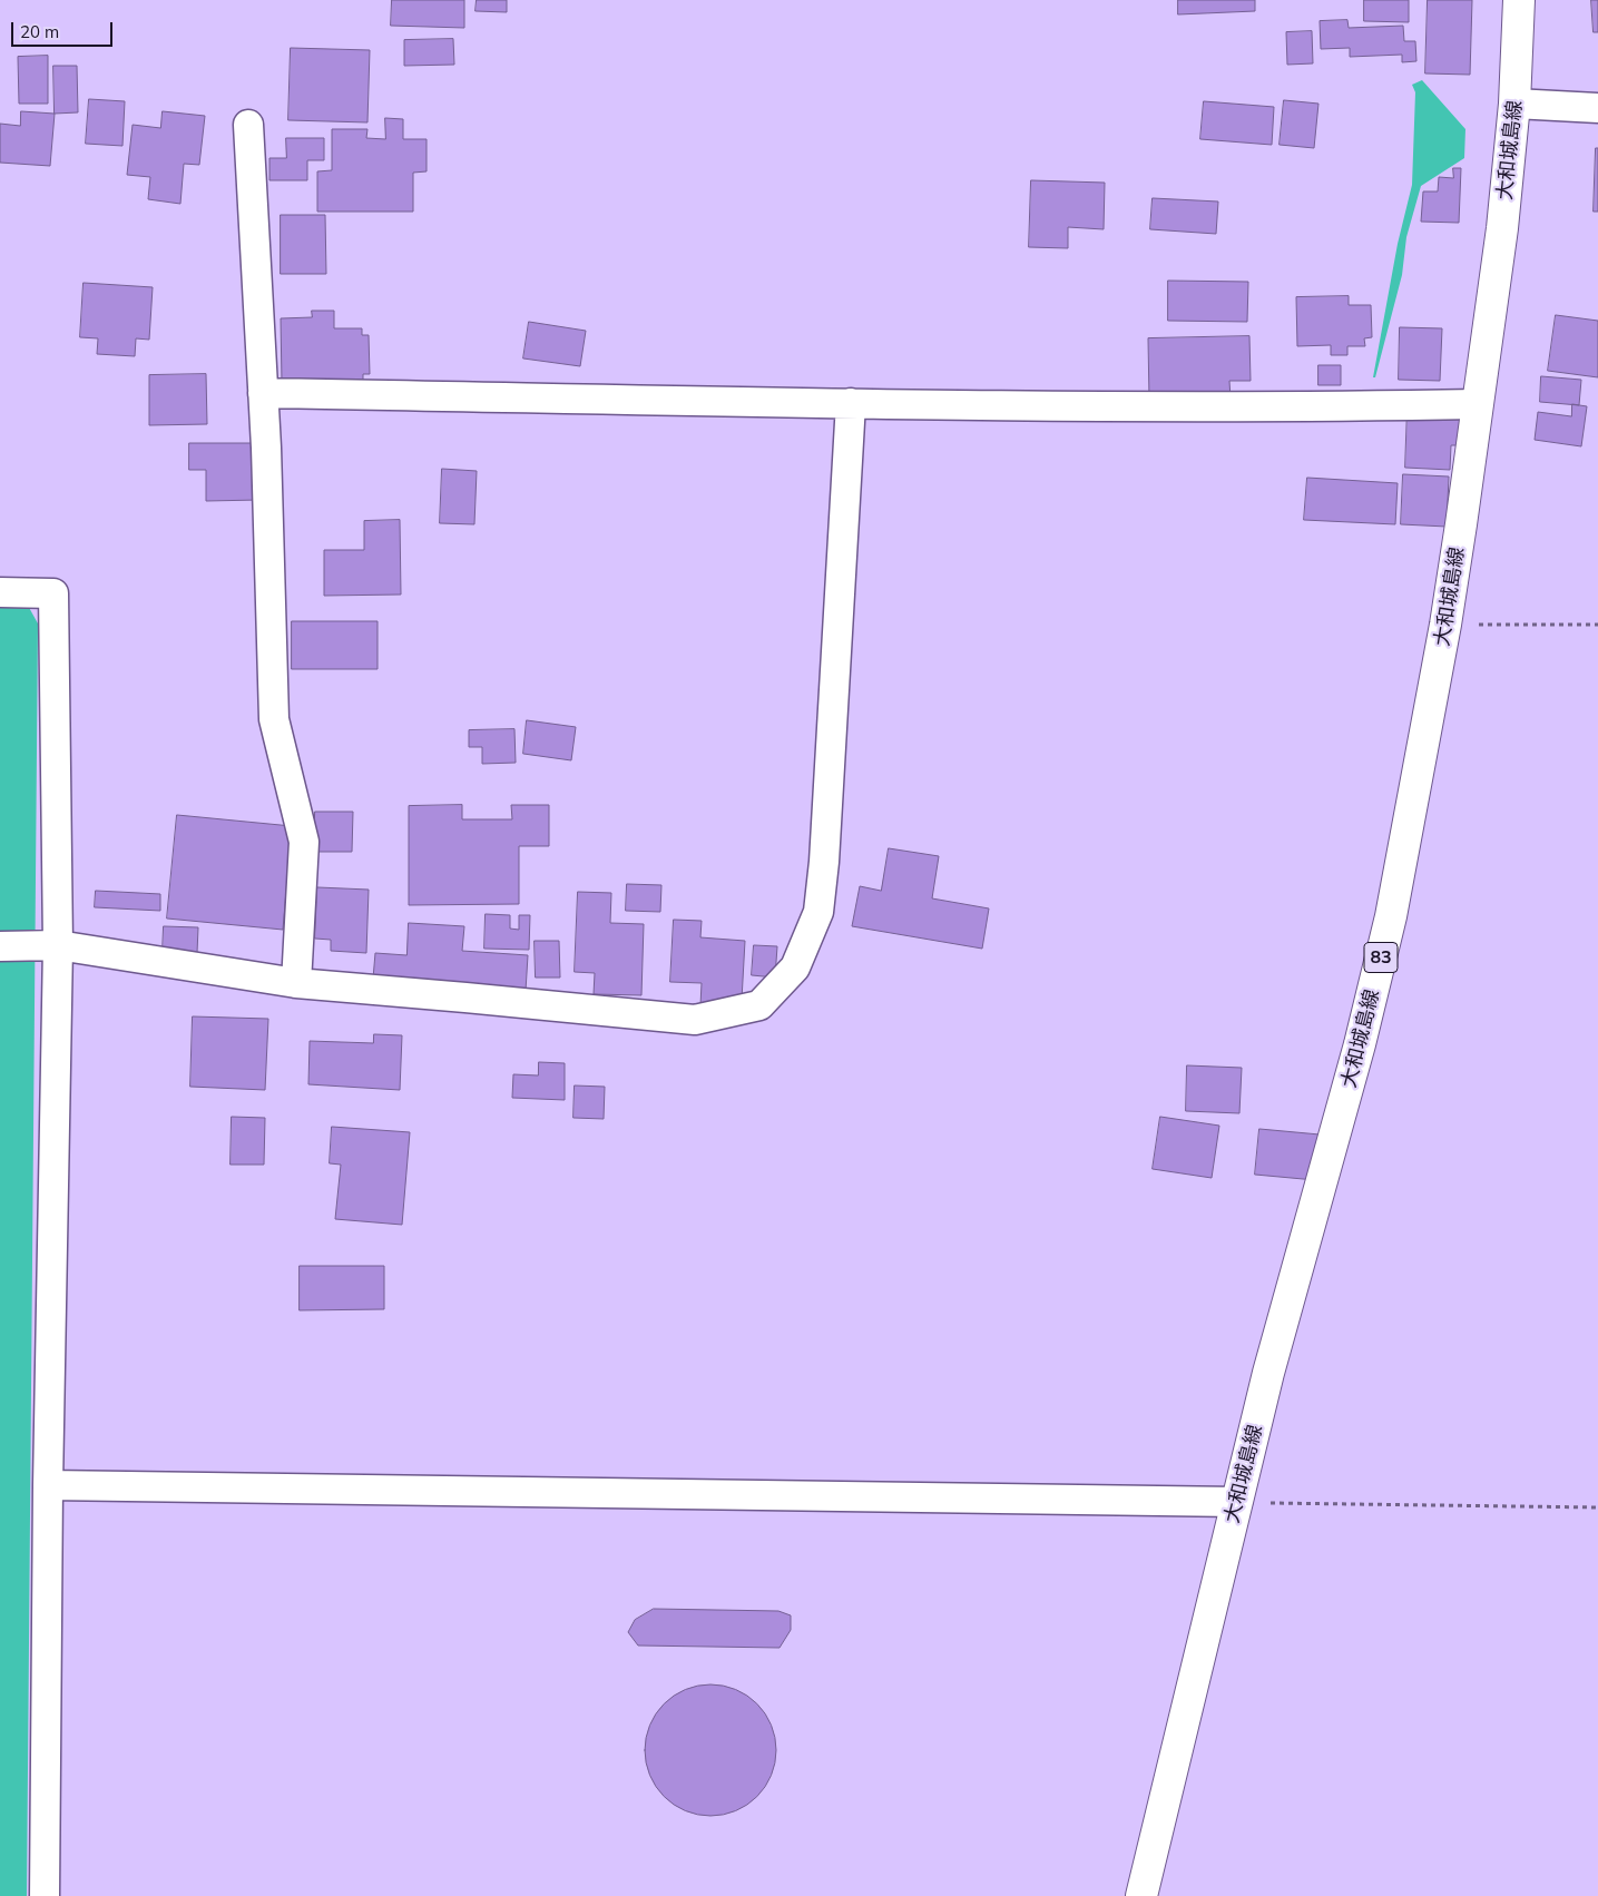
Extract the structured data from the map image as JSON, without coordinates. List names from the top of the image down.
{
  "streets": {
    "main road": ["大和城島線", "83"]
  },
  "scale_bar": "20 m"
}
